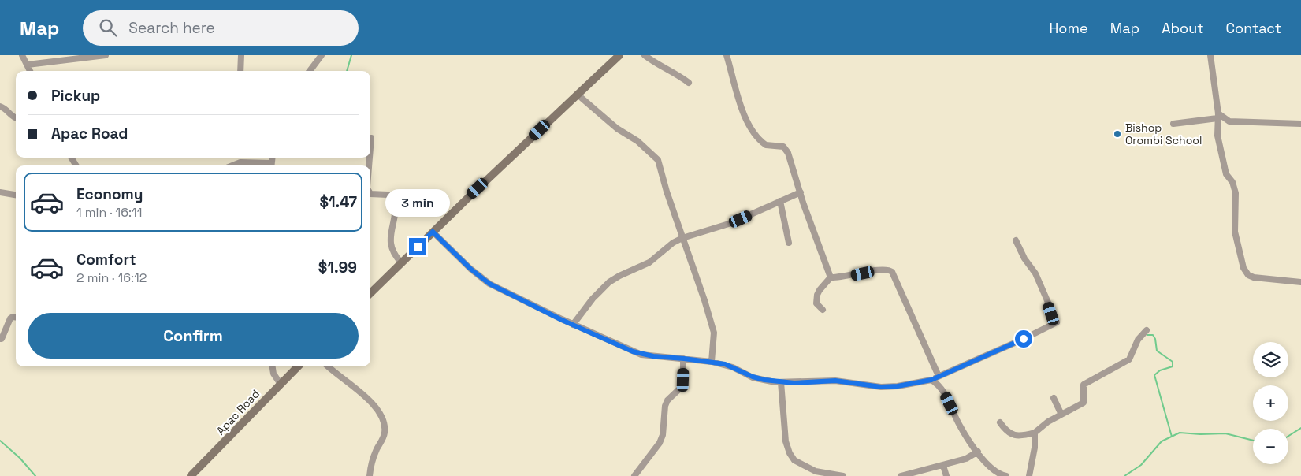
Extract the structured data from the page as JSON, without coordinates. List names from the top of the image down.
{
  "streets": {
    "main road": ["Apac Road"]
  },
  "places": ["Bishop Orombi School"],
  "page": {
    "header": "Map",
    "search": "Search here",
    "nav": [
      "Home",
      "Map",
      "About",
      "Contact"
    ],
    "banner": ["Pickup", "Apac Road"],
    "list": [
      {
        "name": "Economy",
        "note": "1 min · 16:11",
        "value": "$1.47"
      },
      {
        "name": "Comfort",
        "note": "2 min · 16:12",
        "value": "$1.99"
      }
    ],
    "bubble": "3 min",
    "buttons": "Confirm",
    "map_buttons": ["+", "−"]
  }
}
